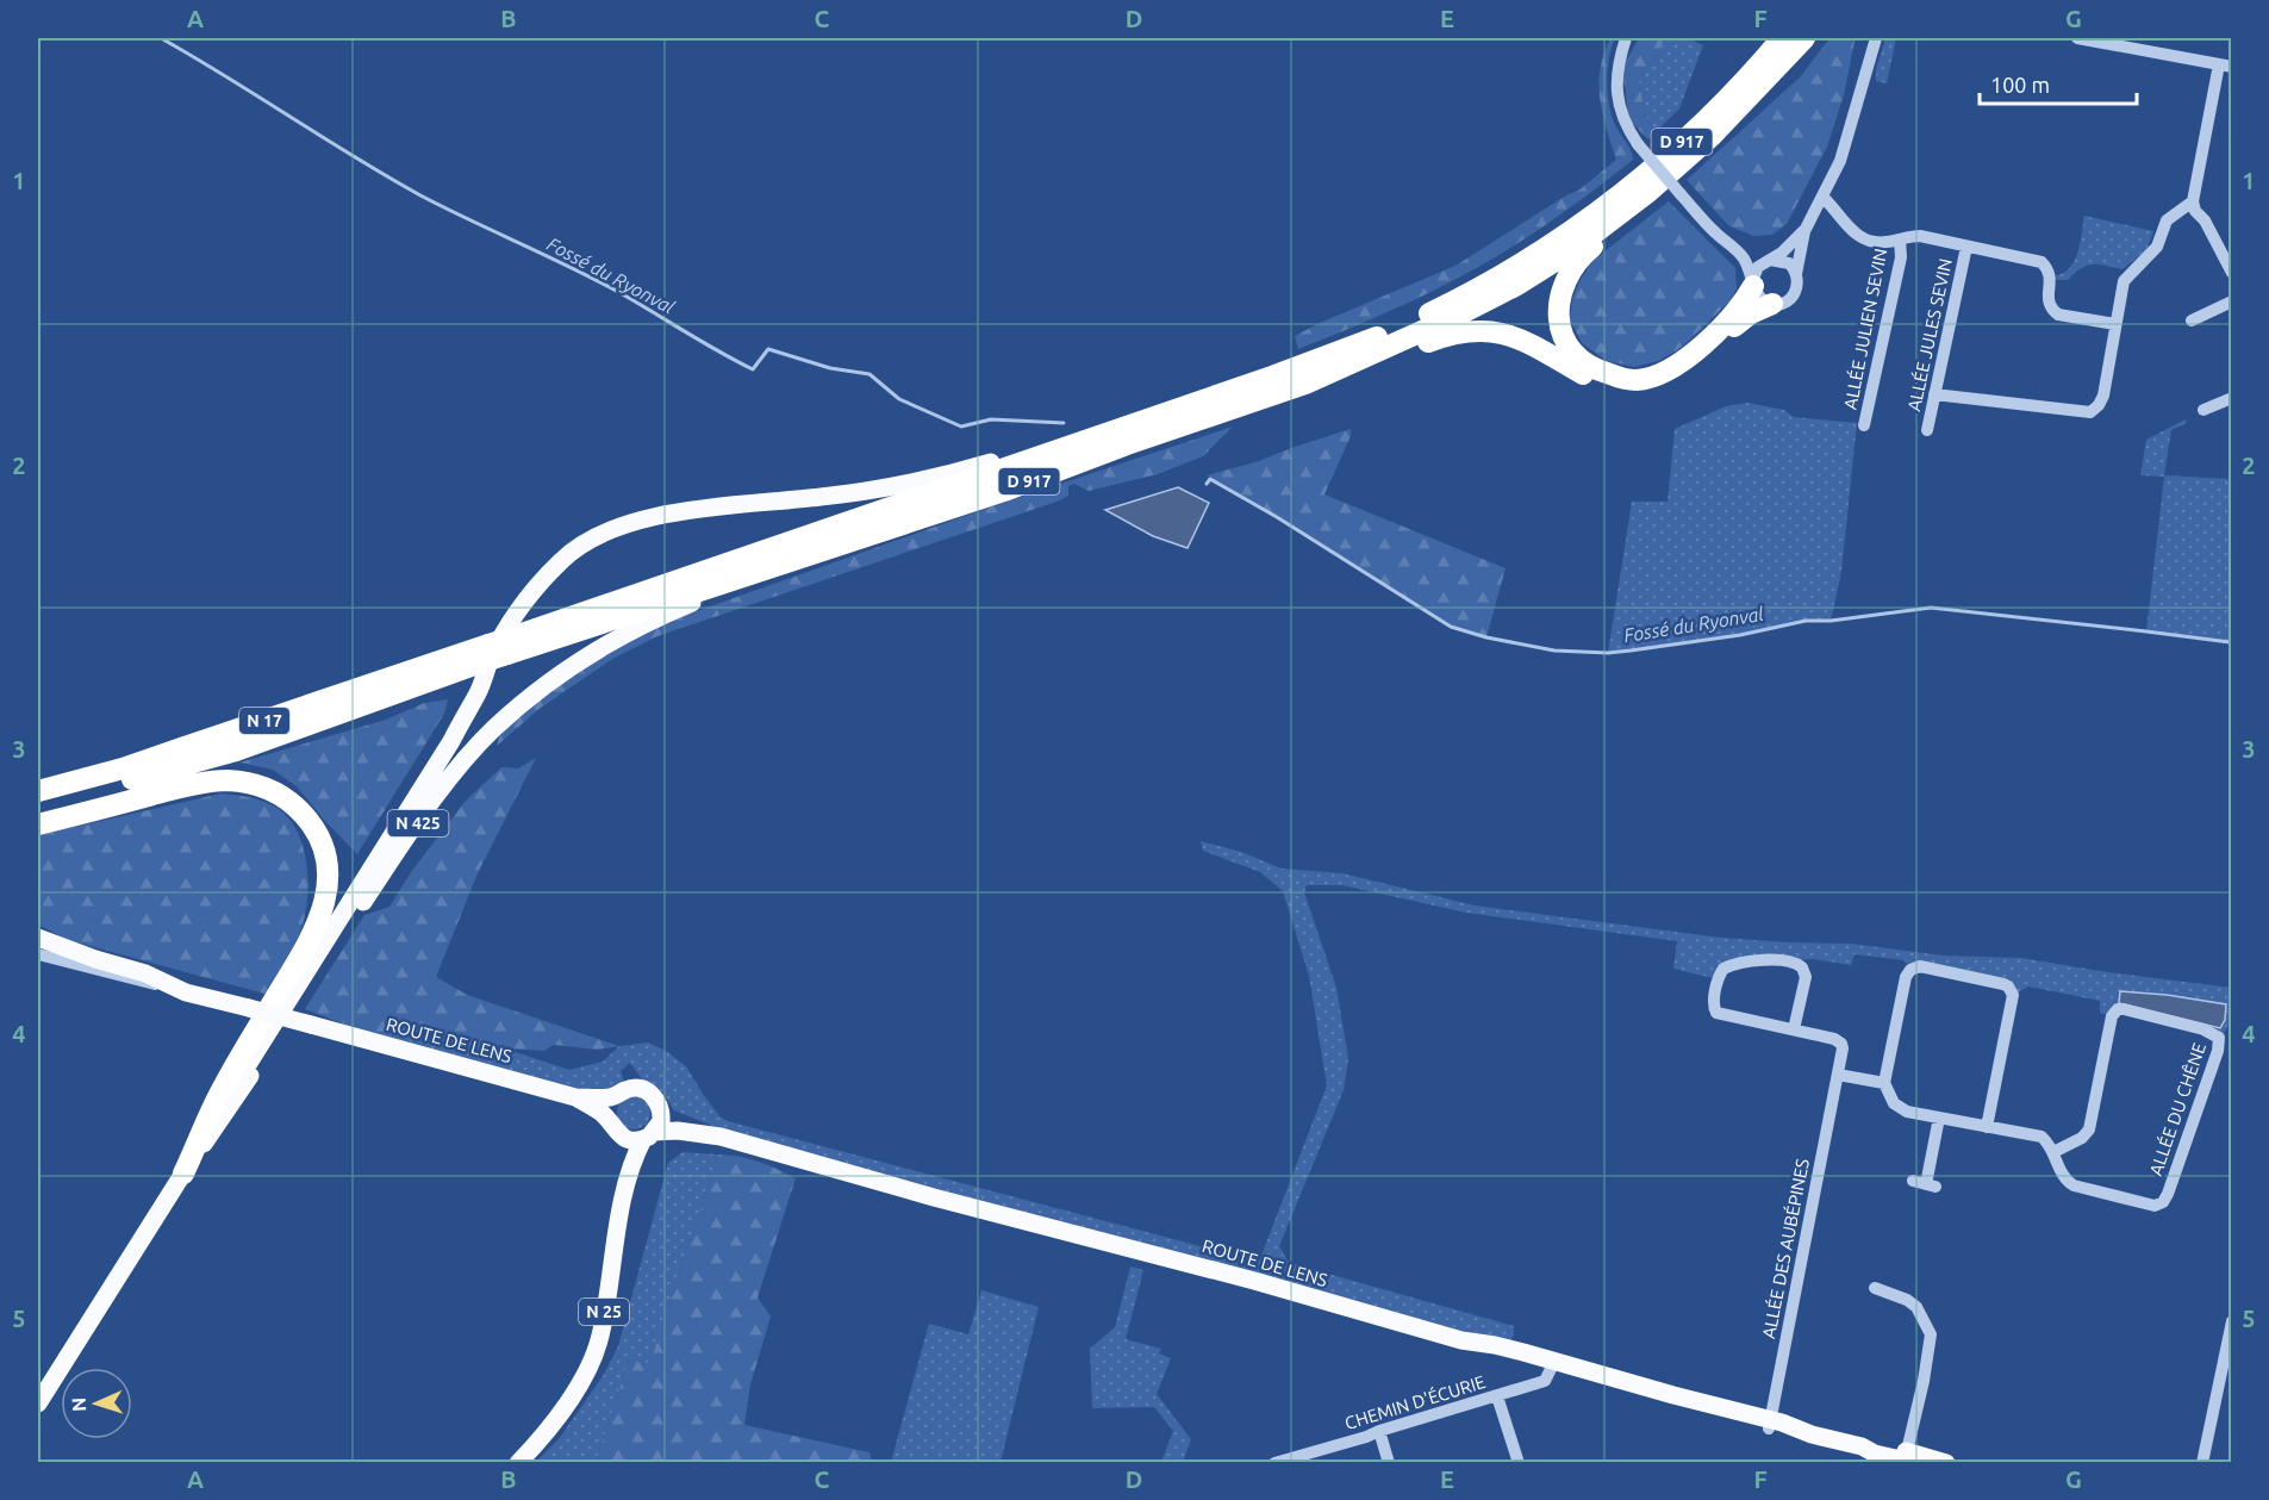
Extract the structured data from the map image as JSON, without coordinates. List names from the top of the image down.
{
  "streets": {
    "highway": ["D 917", "N 17"],
    "main road": ["N 425", "ROUTE DE LENS", "N 25"],
    "street": [
      "ALLÉE JULIEN SEVIN",
      "ALLÉE JULES SEVIN",
      "ALLÉE DU CHÊNE",
      "ALLÉE DES AUBÉPINES",
      "CHEMIN D'ÉCURIE"
    ]
  },
  "crossings": [
    ["D 917", "N 17"],
    ["D 917", "N 425"],
    ["ROUTE DE LENS", "ALLÉE DES AUBÉPINES"],
    ["ROUTE DE LENS", "N 25"],
    ["ROUTE DE LENS", "CHEMIN D'ÉCURIE"]
  ],
  "water": ["Fossé du Ryonval"],
  "scale_bar": "100 m",
  "north": "left",
  "grid": {
    "columns": [
      "A",
      "B",
      "C",
      "D",
      "E",
      "F",
      "G"
    ],
    "rows": [
      "1",
      "2",
      "3",
      "4",
      "5"
    ]
  }
}
